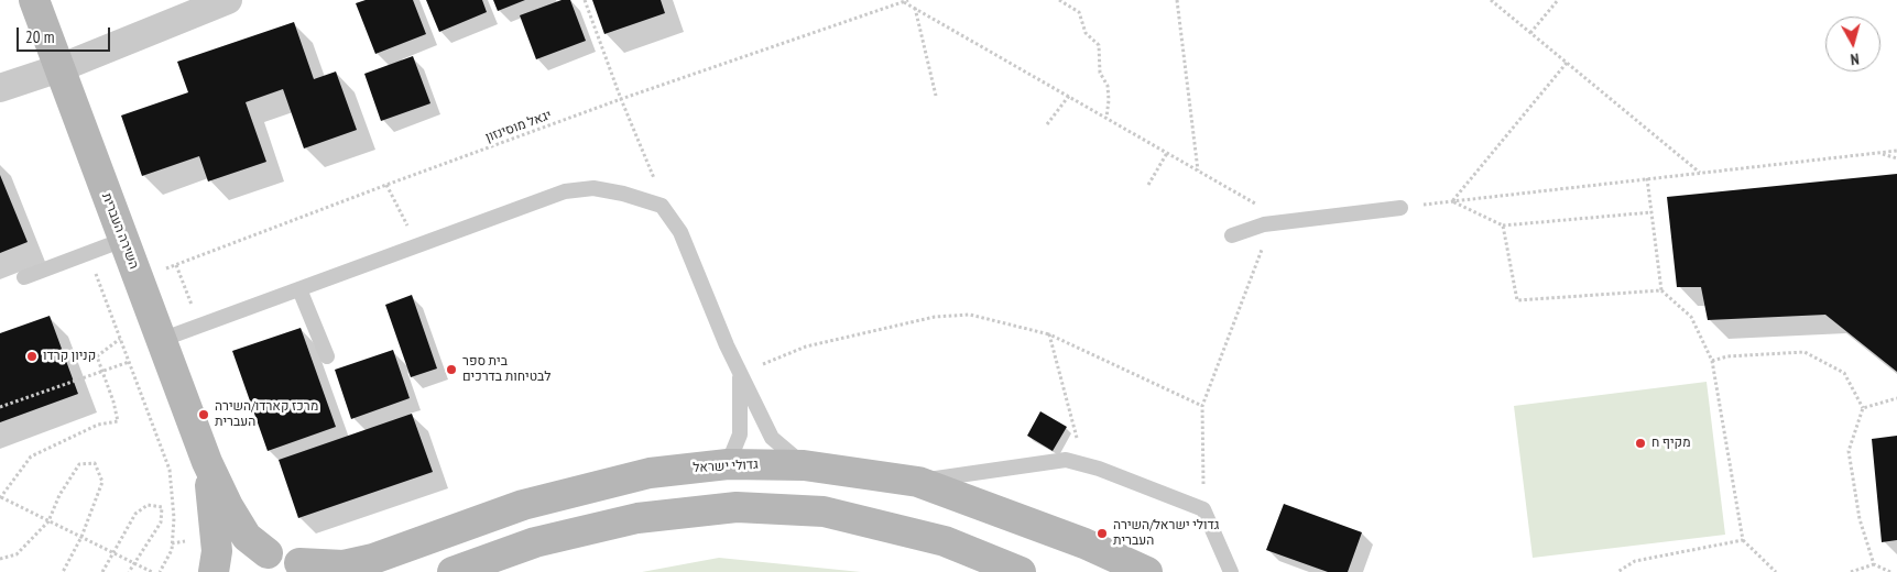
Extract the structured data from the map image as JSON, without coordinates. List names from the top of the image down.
{
  "streets": {
    "street": ["השירה העברית", "גדולי ישראל"],
    "path": ["יגאל מוסינזון"]
  },
  "crossings": [
    ["יגאל מוסינזון", "השירה העברית"],
    ["השירה העברית", "גדולי ישראל"]
  ],
  "places": [
    "קניון קרדו",
    "בית ספר לבטיחות בדרכים",
    "מרכז קארדו/השירה העברית",
    "מקיף ח",
    "גדולי ישראל/השירה העברית"
  ],
  "scale_bar": "20 m",
  "north": "bottom"
}
